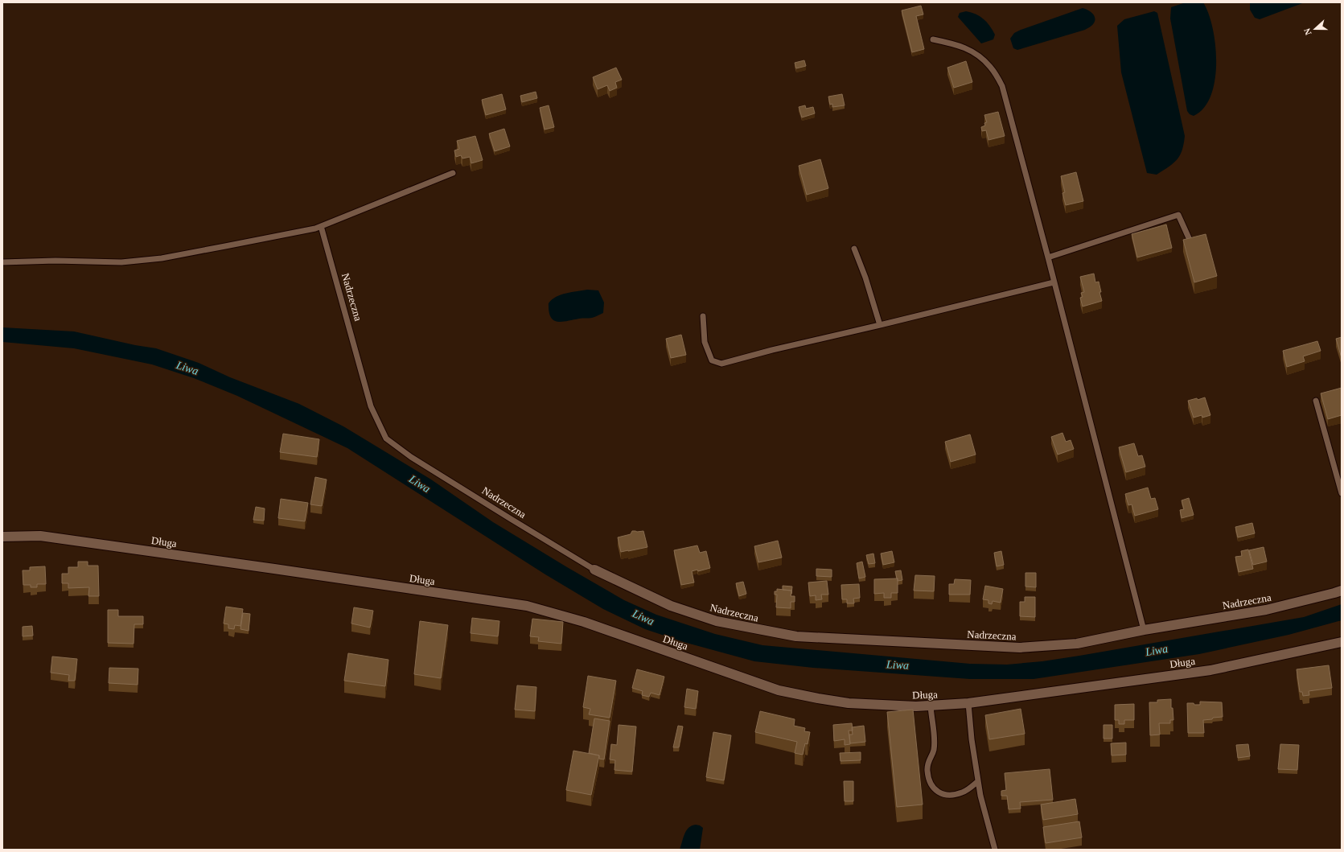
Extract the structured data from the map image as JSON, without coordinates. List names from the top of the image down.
{
  "streets": {
    "street": ["Nadrzeczna", "Długa"]
  },
  "water": ["Liwa"],
  "north": "left"
}
